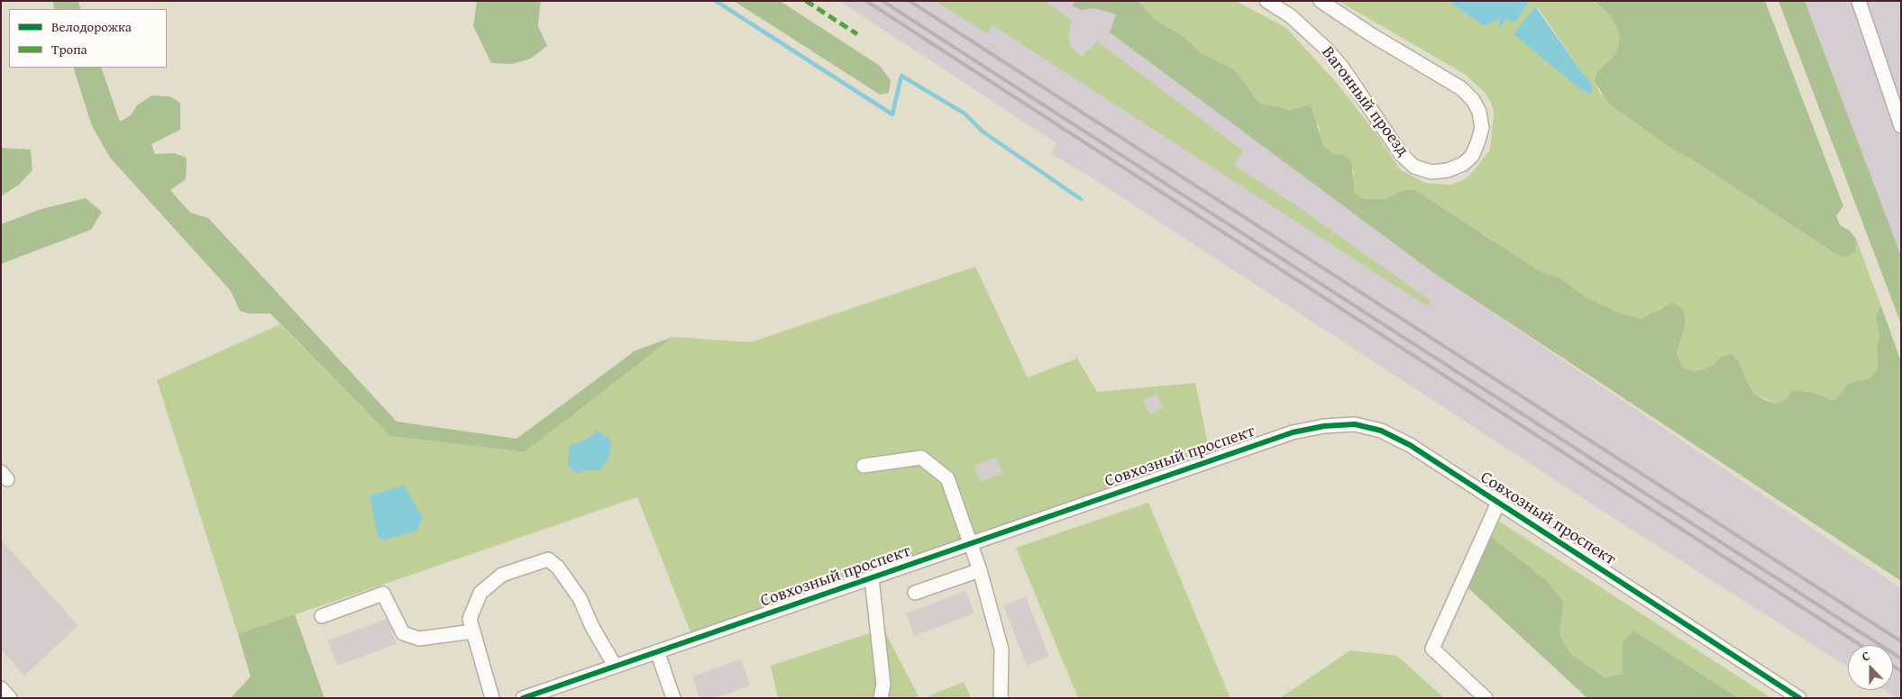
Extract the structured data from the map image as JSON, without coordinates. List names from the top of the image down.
{
  "streets": {
    "street": ["Вагонный проезд", "Совхозный проспект"]
  },
  "legend": ["Велодорожка", "Тропа"],
  "north": "top"
}
